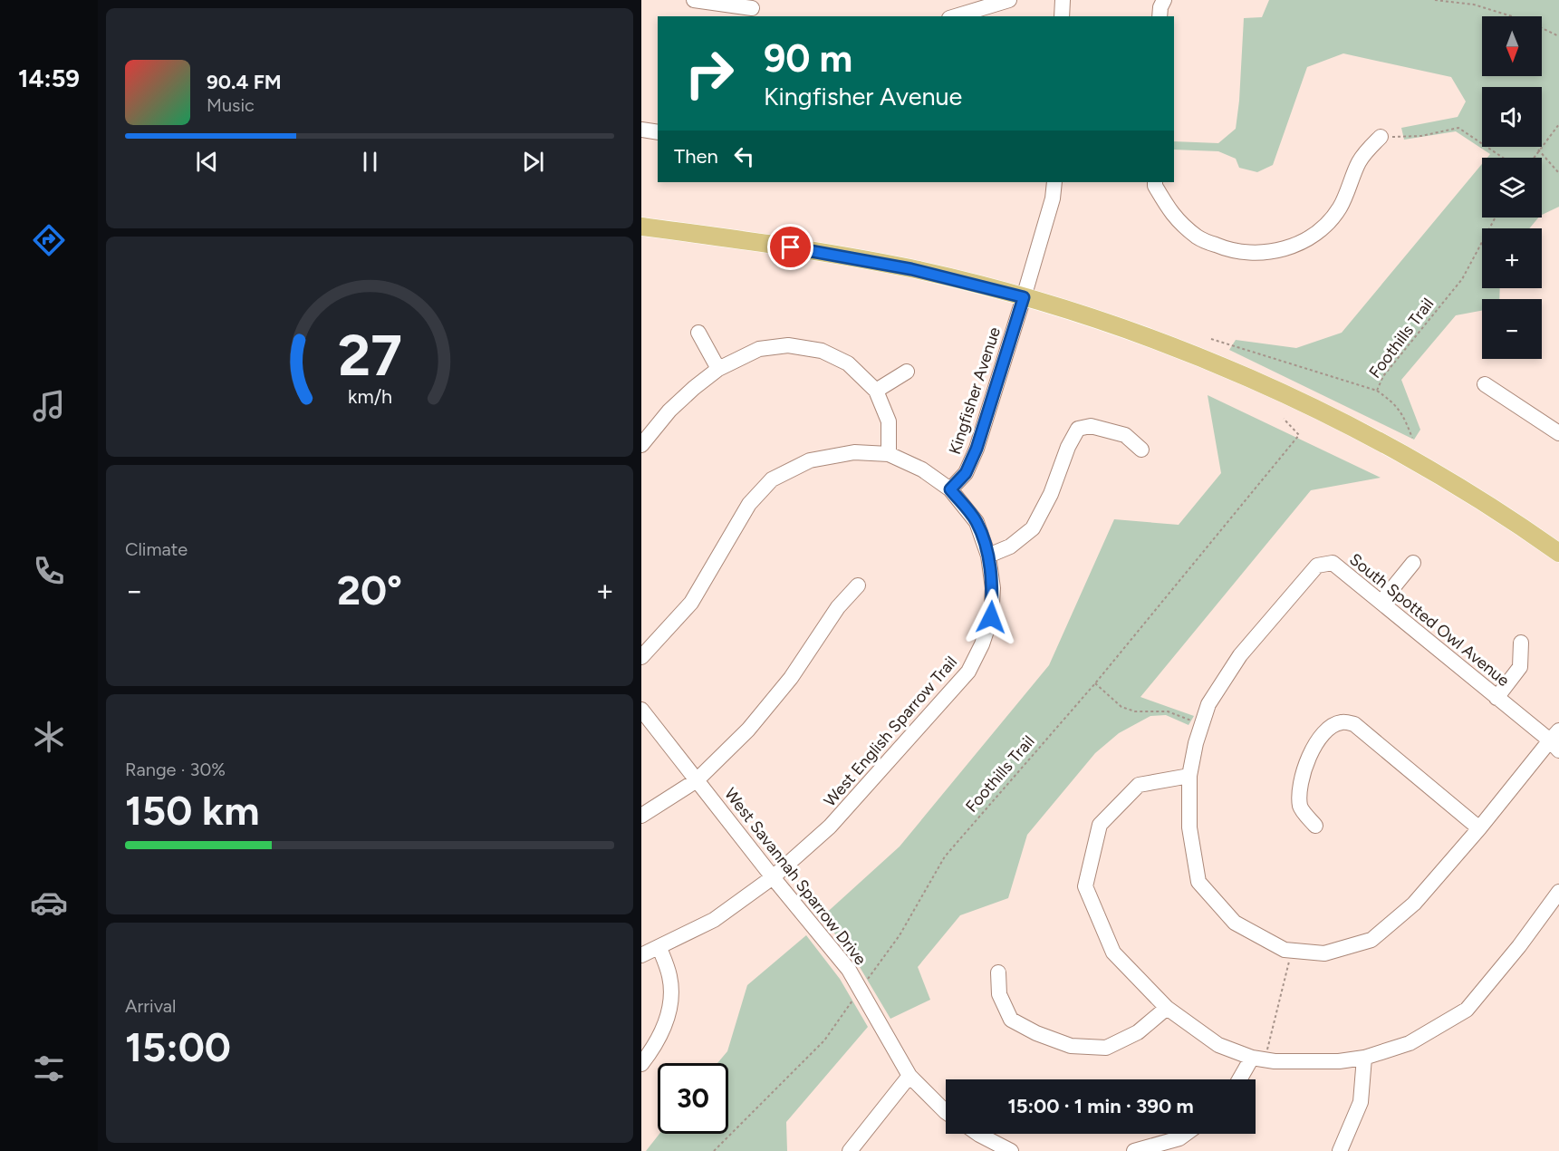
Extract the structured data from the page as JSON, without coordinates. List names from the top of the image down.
{
  "streets": {
    "street": [
      "Kingfisher Avenue",
      "South Spotted Owl Avenue",
      "West English Sparrow Trail",
      "West Savannah Sparrow Drive"
    ],
    "path": ["Foothills Trail"]
  },
  "crossings": [
    ["Foothills Trail", "West Savannah Sparrow Drive"],
    ["Kingfisher Avenue", "West English Sparrow Trail"],
    ["West English Sparrow Trail", "West Savannah Sparrow Drive"]
  ],
  "north": "bottom",
  "page": {
    "tabs": "14:59",
    "map_buttons": ["+", "−"],
    "turn": ["90 m", "Kingfisher Avenue"],
    "song": ["90.4 FM", "Music"],
    "then": "Then",
    "tile": [
      "Climate",
      ["Range · 30%", "150 km"],
      ["Arrival", "15:00"]
    ],
    "heat": ["−", "20°", "+"],
    "limit": "30",
    "trip": "15:00 · 1 min · 390 m",
    "gauge": ["27", "km/h"]
  }
}
